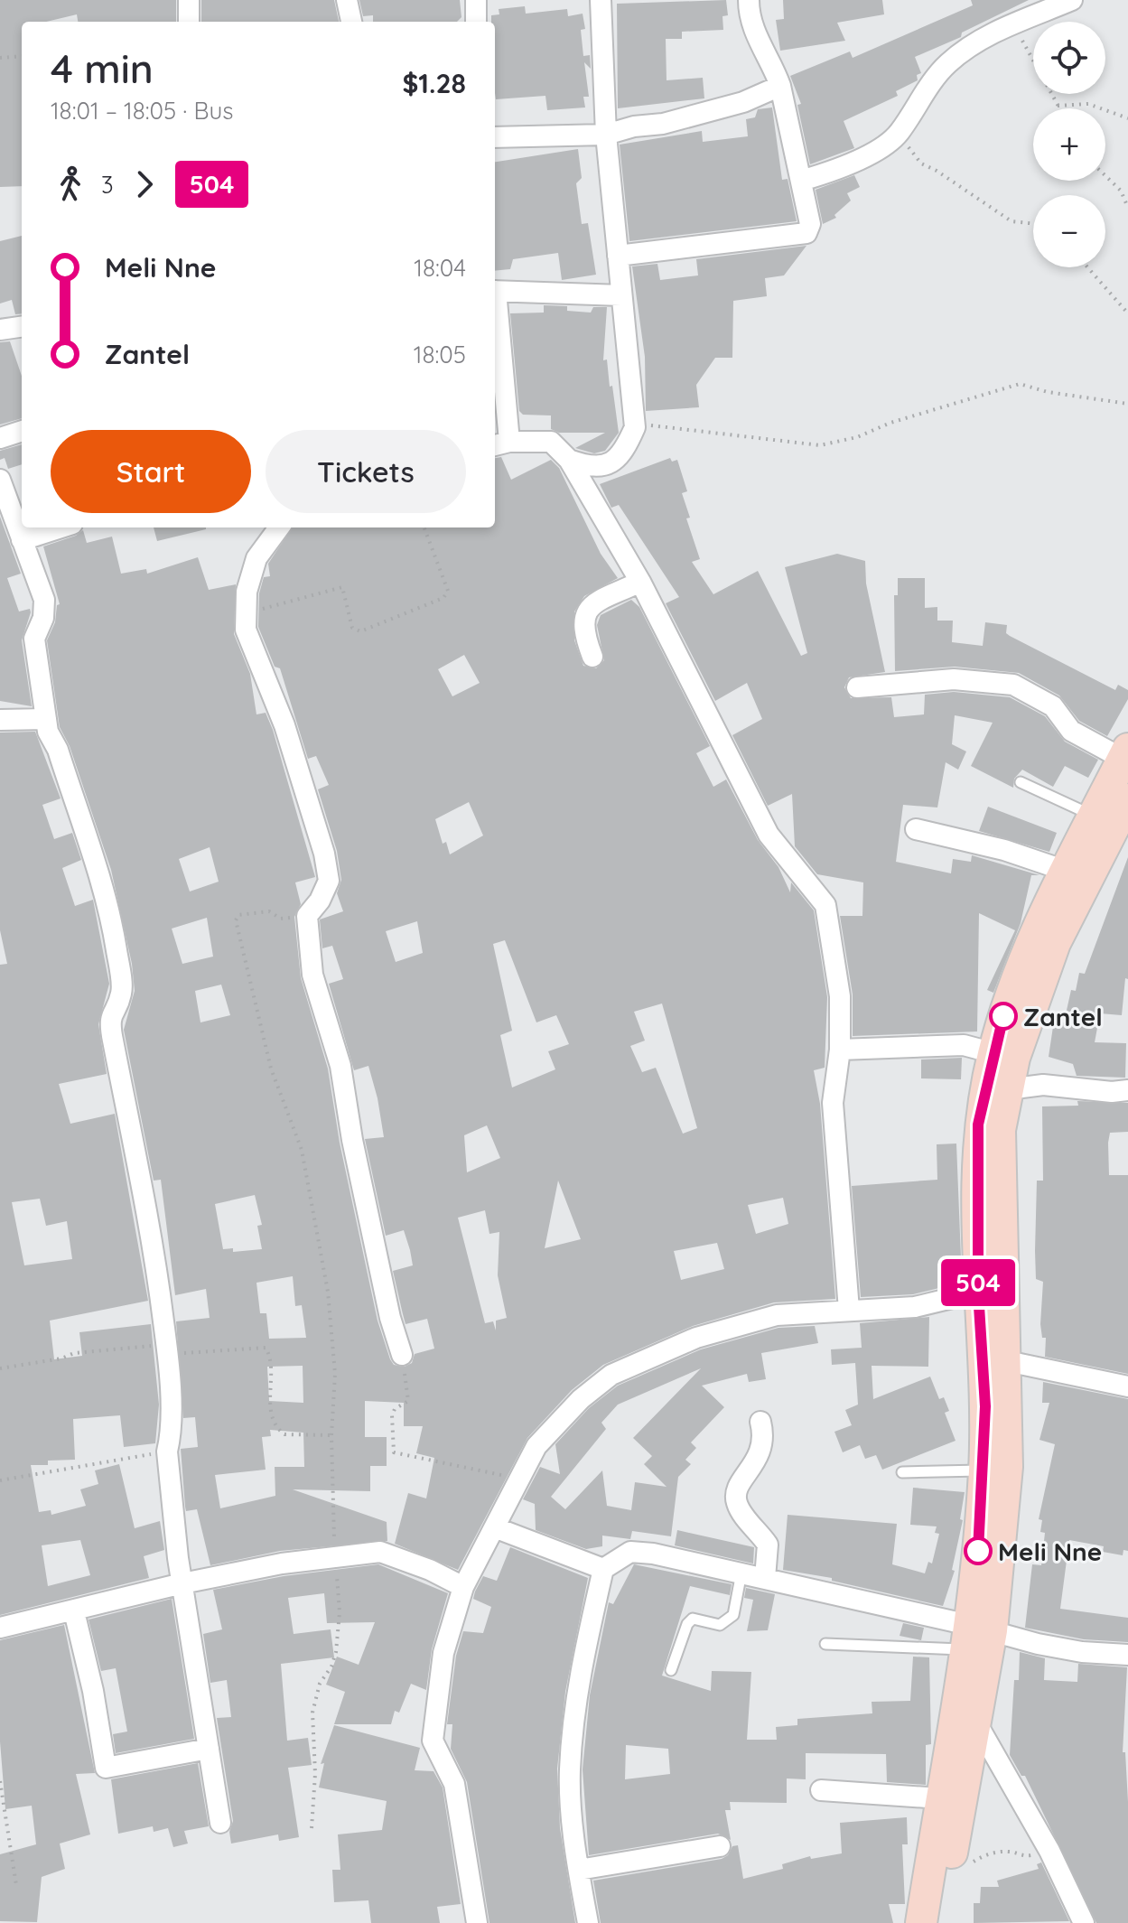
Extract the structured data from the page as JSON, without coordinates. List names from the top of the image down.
{
  "places": ["Zantel", "Meli Nne"],
  "lines": ["bus line 504"],
  "page": {
    "on_map": "504",
    "map_buttons": ["+", "−"],
    "heading": ["4 min", "18:01 – 18:05 · Bus", "$1.28"],
    "legs": ["3", "504"],
    "list": [
      {
        "name": "Meli Nne",
        "value": "18:04"
      },
      {
        "name": "Zantel",
        "value": "18:05"
      }
    ],
    "buttons": ["Start", "Tickets"]
  }
}
